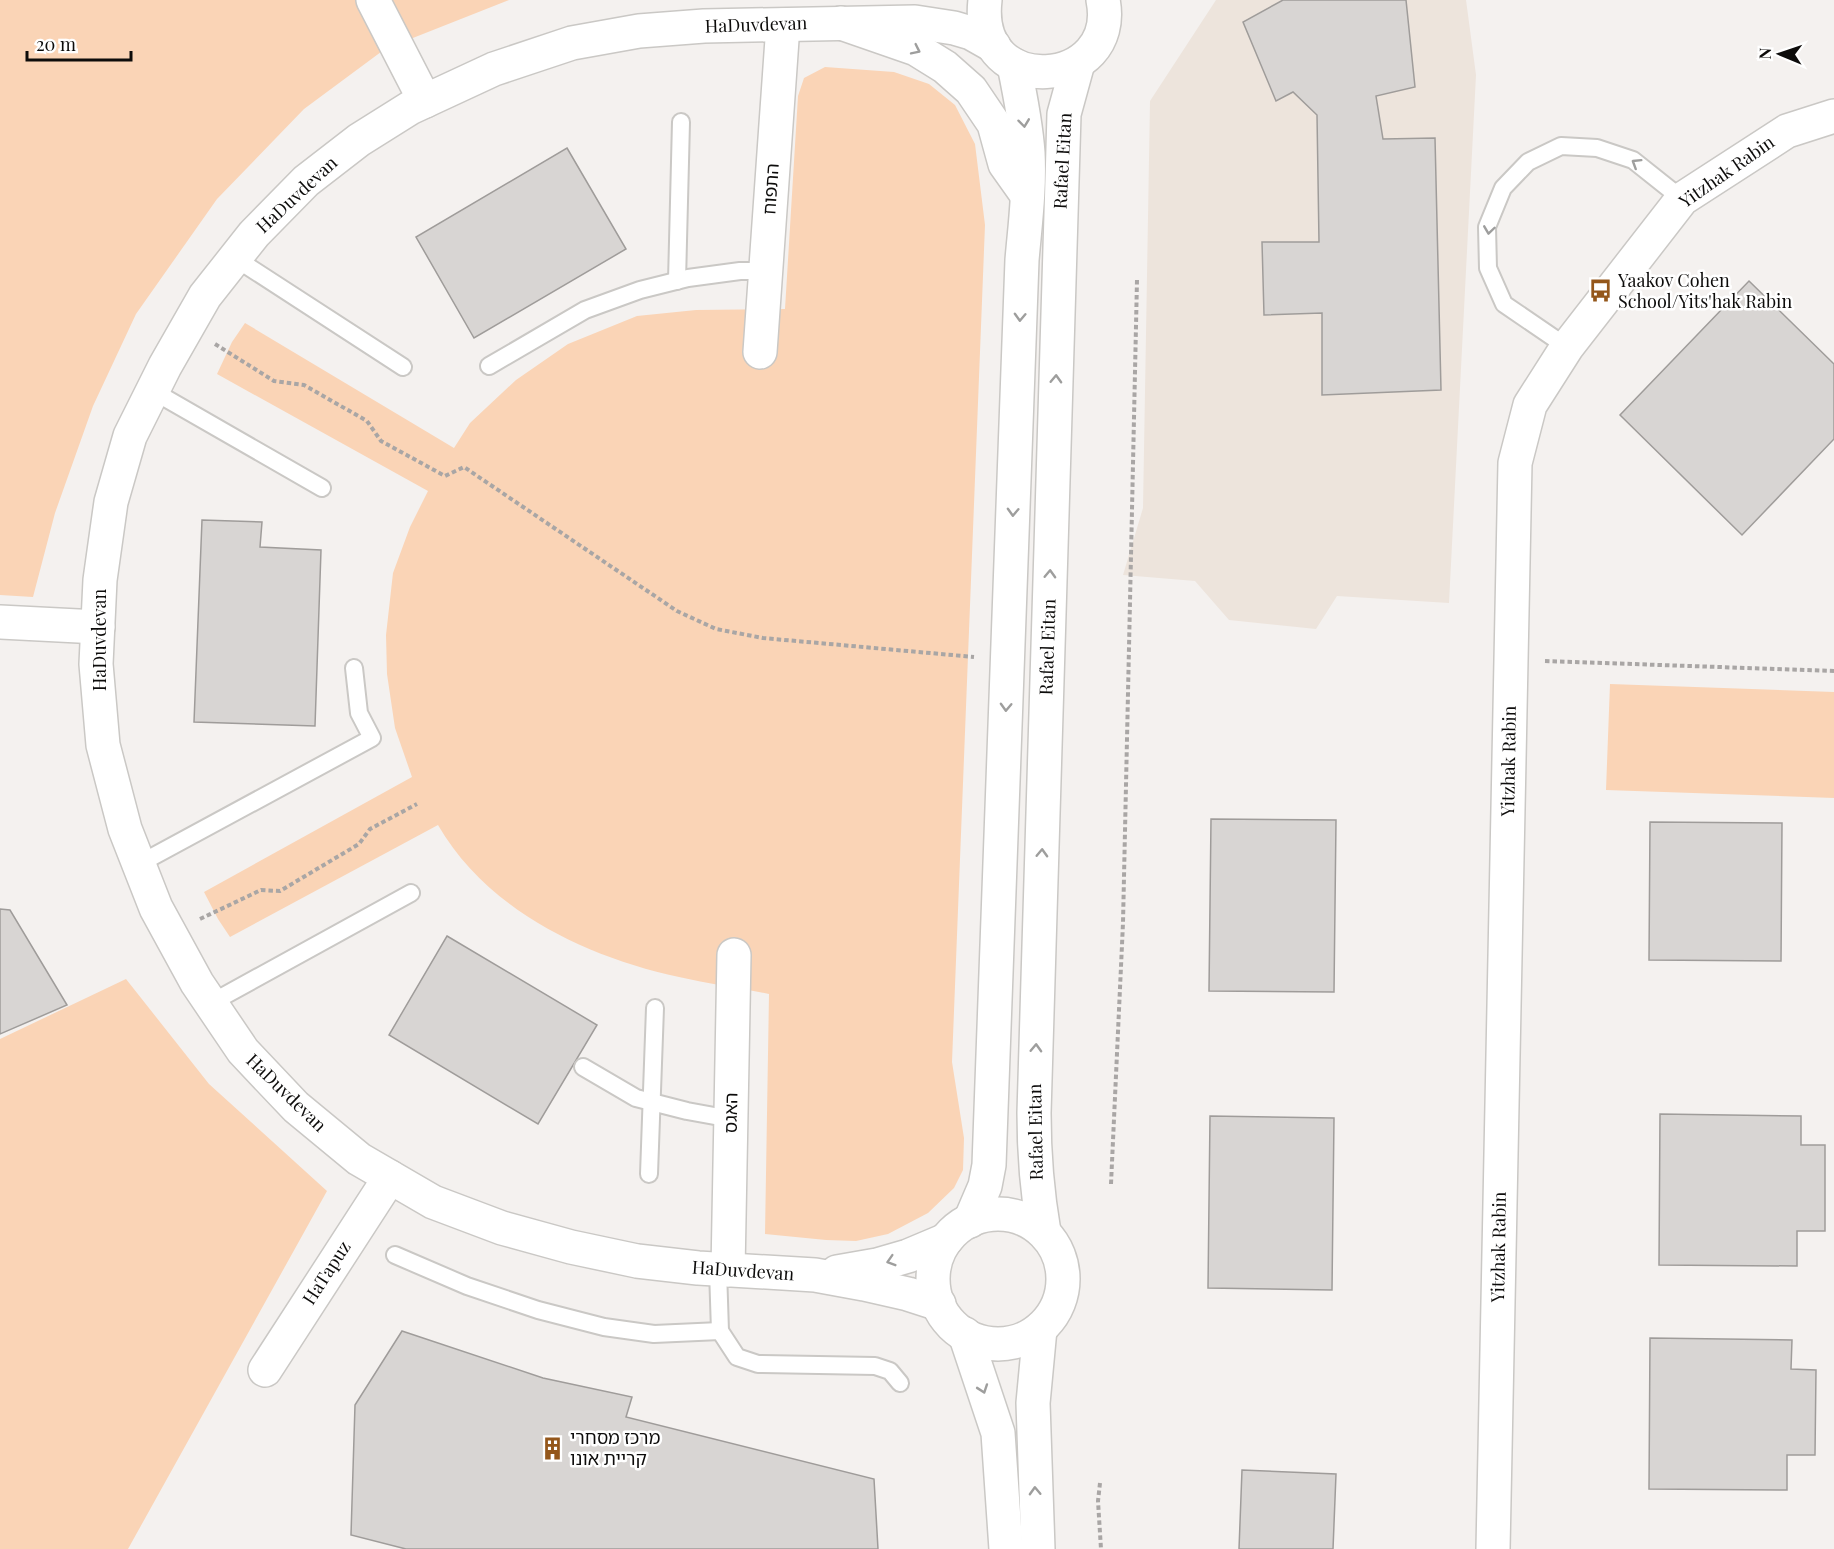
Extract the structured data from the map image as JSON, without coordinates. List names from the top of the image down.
{
  "streets": {
    "street": [
      "HaDuvdevan",
      "Rafael Eitan",
      "Yitzhak Rabin",
      "התפוח",
      "האגס",
      "HaTapuz"
    ]
  },
  "crossings": [
    ["HaDuvdevan", "Rafael Eitan"],
    ["HaDuvdevan", "התפוח"],
    ["HaDuvdevan", "האגס"],
    ["HaDuvdevan", "HaTapuz"]
  ],
  "places": {
    "bus stop": ["Yaakov Cohen School/Yits'hak Rabin"],
    "building": ["מרכז מסחרי קריית אונו"]
  },
  "scale_bar": "20 m",
  "north": "left"
}
